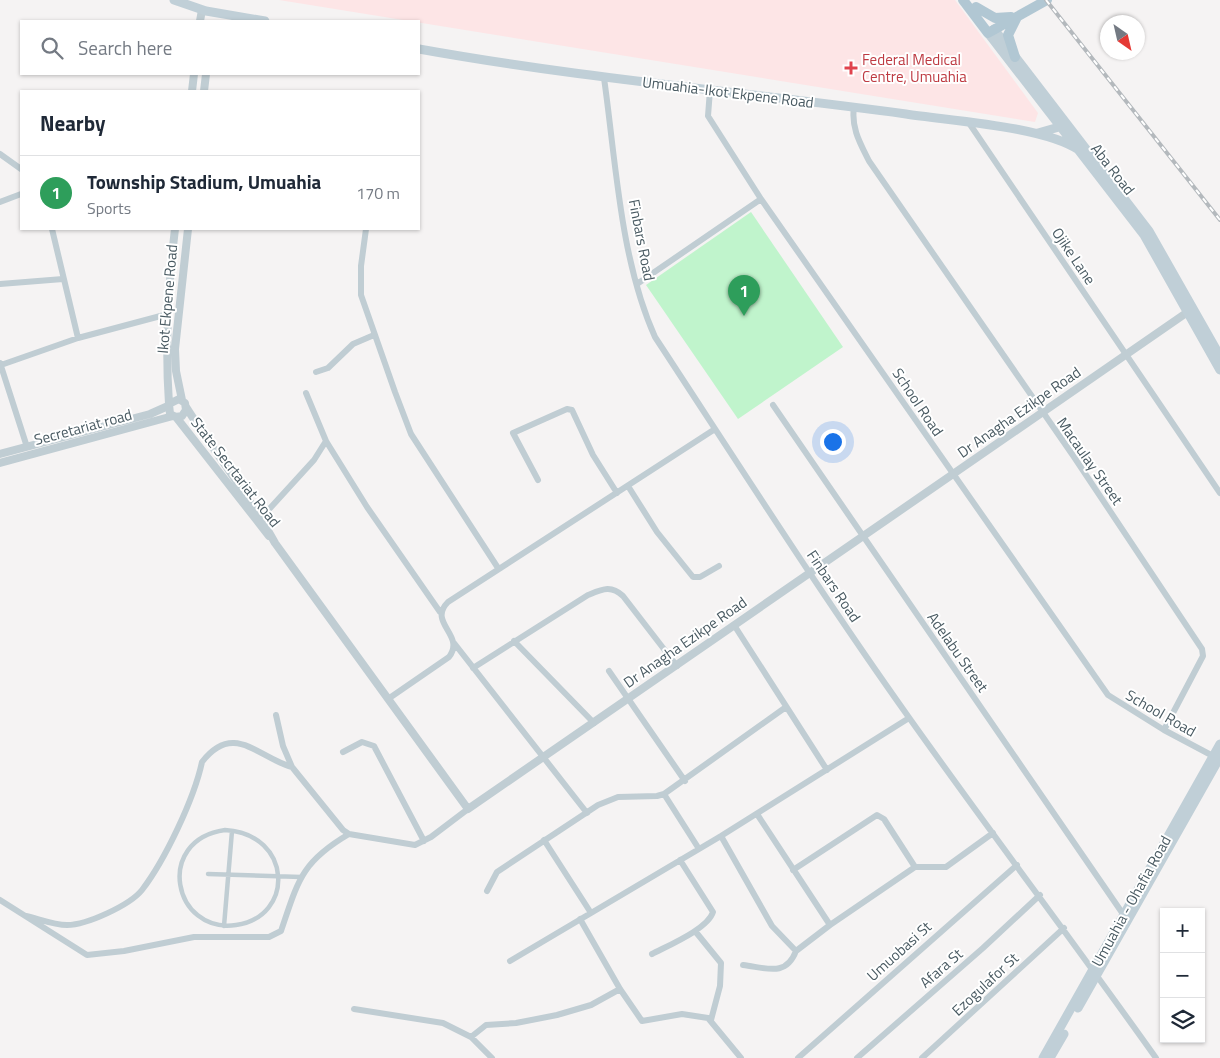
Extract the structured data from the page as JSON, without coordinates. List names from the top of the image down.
{
  "streets": {
    "main road": ["Umuahia-Ikot Ekpene Road", "Aba Road", "Umuahia - Ohafia Road"],
    "street": [
      "Finbars Road",
      "Ojike Lane",
      "Ikot Ekpene Road",
      "School Road",
      "Dr Anagha Ezikpe Road",
      "Secretariat road",
      "Macaulay Street",
      "State Secrtariat Road",
      "Adelabu Street",
      "Umuobasi St",
      "Afara St",
      "Ezogulafor St"
    ]
  },
  "crossings": [
    ["Umuahia-Ikot Ekpene Road", "Finbars Road"],
    ["Umuahia-Ikot Ekpene Road", "Ojike Lane"],
    ["Umuahia-Ikot Ekpene Road", "School Road"],
    ["Umuahia-Ikot Ekpene Road", "Macaulay Street"],
    ["Aba Road", "Dr Anagha Ezikpe Road"],
    ["Finbars Road", "Dr Anagha Ezikpe Road"],
    ["Finbars Road", "Umuahia - Ohafia Road"],
    ["Finbars Road", "Umuobasi St"],
    ["Finbars Road", "Afara St"],
    ["Finbars Road", "Ezogulafor St"],
    ["Ojike Lane", "Dr Anagha Ezikpe Road"],
    ["Ikot Ekpene Road", "State Secrtariat Road"],
    ["School Road", "Dr Anagha Ezikpe Road"],
    ["School Road", "Macaulay Street"],
    ["School Road", "Umuahia - Ohafia Road"],
    ["Dr Anagha Ezikpe Road", "Macaulay Street"],
    ["Dr Anagha Ezikpe Road", "Adelabu Street"],
    ["Secretariat road", "State Secrtariat Road"],
    ["Adelabu Street", "Umuahia - Ohafia Road"]
  ],
  "places": {
    "health": ["Federal Medical Centre, Umuahia"]
  },
  "north": "bottom right",
  "page": {
    "search": "Search here",
    "heading": "Nearby",
    "list": [
      {
        "mark": "1",
        "name": "Township Stadium, Umuahia",
        "note": "Sports",
        "value": "170 m"
      }
    ],
    "pins": "1",
    "map_buttons": ["+", "−"]
  }
}
